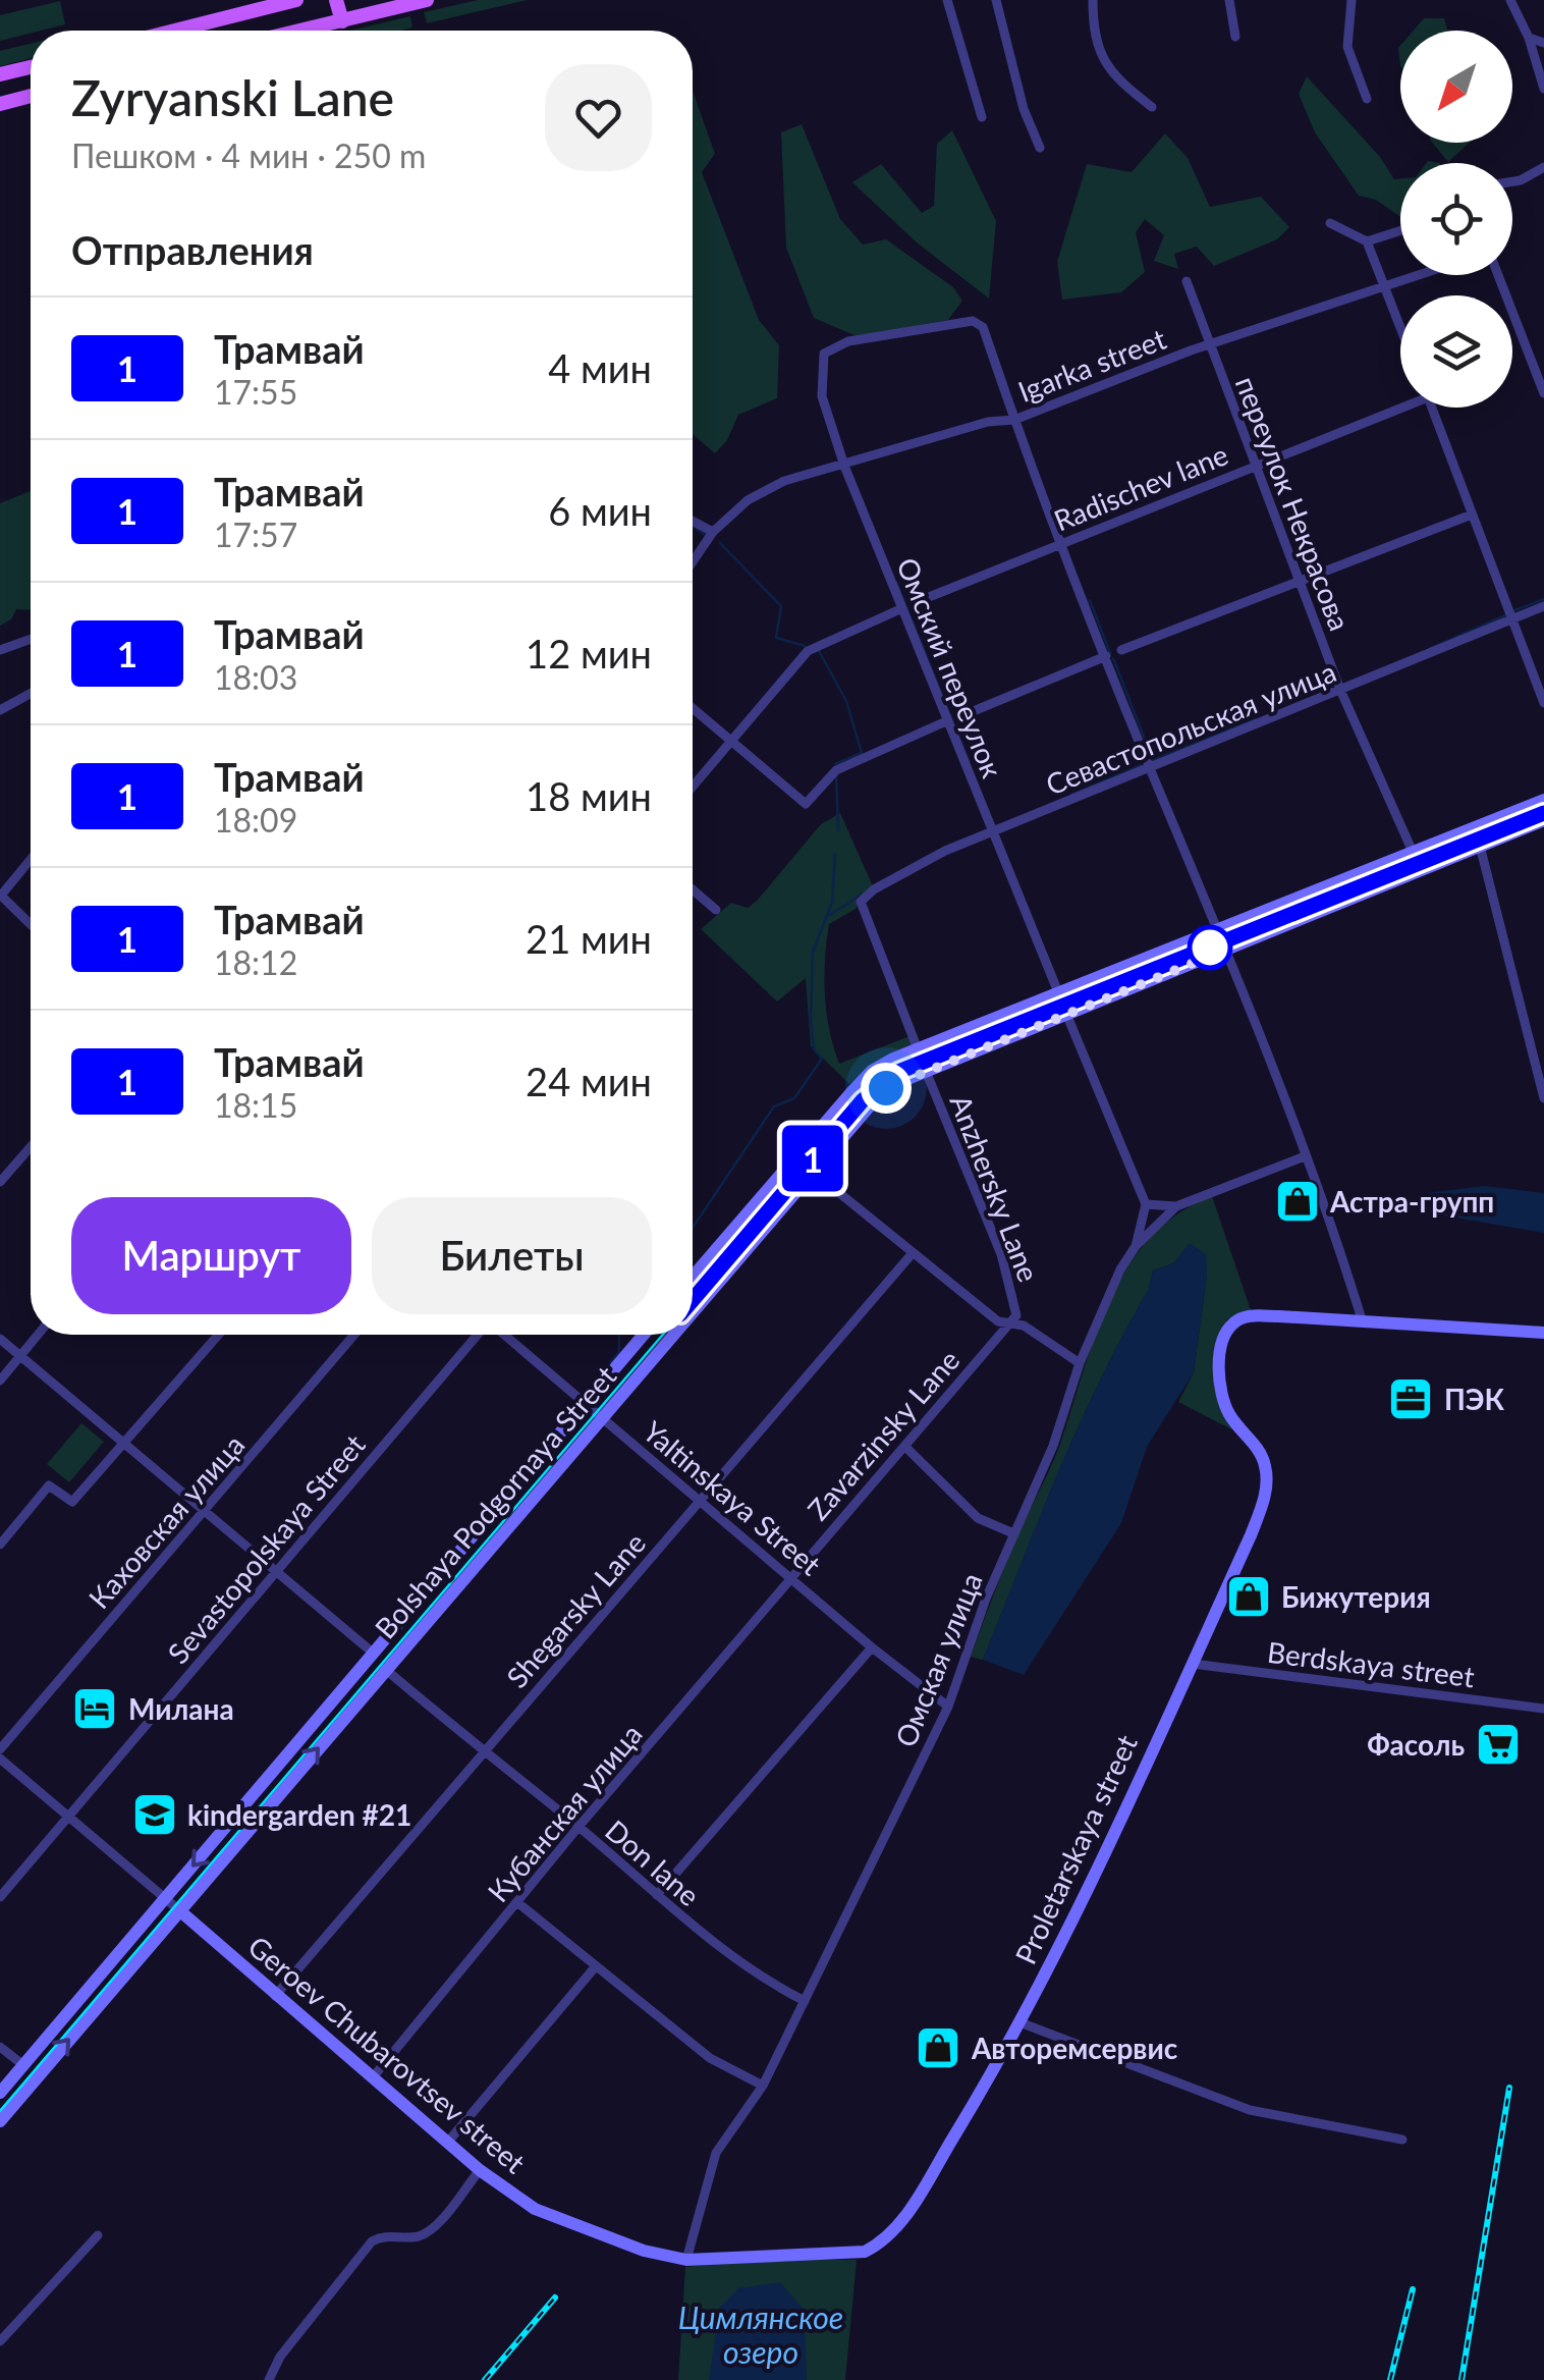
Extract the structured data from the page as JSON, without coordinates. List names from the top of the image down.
{
  "streets": {
    "main road": ["Bolshaya Podgornaya Street", "Proletarskaya street", "Geroev Chubarovtsev street"],
    "street": [
      "Igarka street",
      "Radischev lane",
      "переулок Некрасова",
      "Омский переулок",
      "Севастопольская улица",
      "Anzhersky Lane",
      "Zavarzinsky Lane",
      "Yaltinskaya Street",
      "Каховская улица",
      "Sevastopolskaya Street",
      "Shegarsky Lane",
      "Омская улица",
      "Berdskaya street",
      "Кубанская улица",
      "Don lane"
    ]
  },
  "crossings": [
    ["Igarka street", "переулок Некрасова"],
    ["Igarka street", "Омский переулок"],
    ["Radischev lane", "переулок Некрасова"],
    ["переулок Некрасова", "Севастопольская улица"],
    ["Омский переулок", "Севастопольская улица"],
    ["Anzhersky Lane", "Zavarzinsky Lane"],
    ["Anzhersky Lane", "Bolshaya Podgornaya Street"],
    ["Zavarzinsky Lane", "Yaltinskaya Street"],
    ["Zavarzinsky Lane", "Кубанская улица"],
    ["Yaltinskaya Street", "Bolshaya Podgornaya Street"],
    ["Yaltinskaya Street", "Shegarsky Lane"],
    ["Yaltinskaya Street", "Омская улица"],
    ["Yaltinskaya Street", "Кубанская улица"],
    ["Bolshaya Podgornaya Street", "Don lane"],
    ["Bolshaya Podgornaya Street", "Geroev Chubarovtsev street"],
    ["Shegarsky Lane", "Don lane"],
    ["Shegarsky Lane", "Geroev Chubarovtsev street"],
    ["Омская улица", "Proletarskaya street"],
    ["Омская улица", "Don lane"],
    ["Омская улица", "Geroev Chubarovtsev street"],
    ["Berdskaya street", "Proletarskaya street"],
    ["Кубанская улица", "Don lane"],
    ["Кубанская улица", "Geroev Chubarovtsev street"],
    ["Proletarskaya street", "Geroev Chubarovtsev street"]
  ],
  "water": ["Цимлянское озеро"],
  "places": {
    "shop": ["Астра-групп", "Бижутерия", "Авторемсервис"],
    "office": ["ПЭК"],
    "hotel": ["Милана"],
    "supermarket": ["Фасоль"],
    "school or university": ["kindergarden #21"]
  },
  "lines": ["tram line 1"],
  "north": "bottom left",
  "page": {
    "on_map": "1",
    "heading": [
      ["Zyryanski Lane", "Пешком · 4 мин · 250 m"],
      "Отправления"
    ],
    "list": [
      {
        "mark": "1",
        "name": "Трамвай",
        "note": "17:55",
        "value": "4 мин"
      },
      {
        "mark": "1",
        "name": "Трамвай",
        "note": "17:57",
        "value": "6 мин"
      },
      {
        "mark": "1",
        "name": "Трамвай",
        "note": "18:03",
        "value": "12 мин"
      },
      {
        "mark": "1",
        "name": "Трамвай",
        "note": "18:09",
        "value": "18 мин"
      },
      {
        "mark": "1",
        "name": "Трамвай",
        "note": "18:12",
        "value": "21 мин"
      },
      {
        "mark": "1",
        "name": "Трамвай",
        "note": "18:15",
        "value": "24 мин"
      }
    ],
    "buttons": ["Маршрут", "Билеты"]
  }
}
